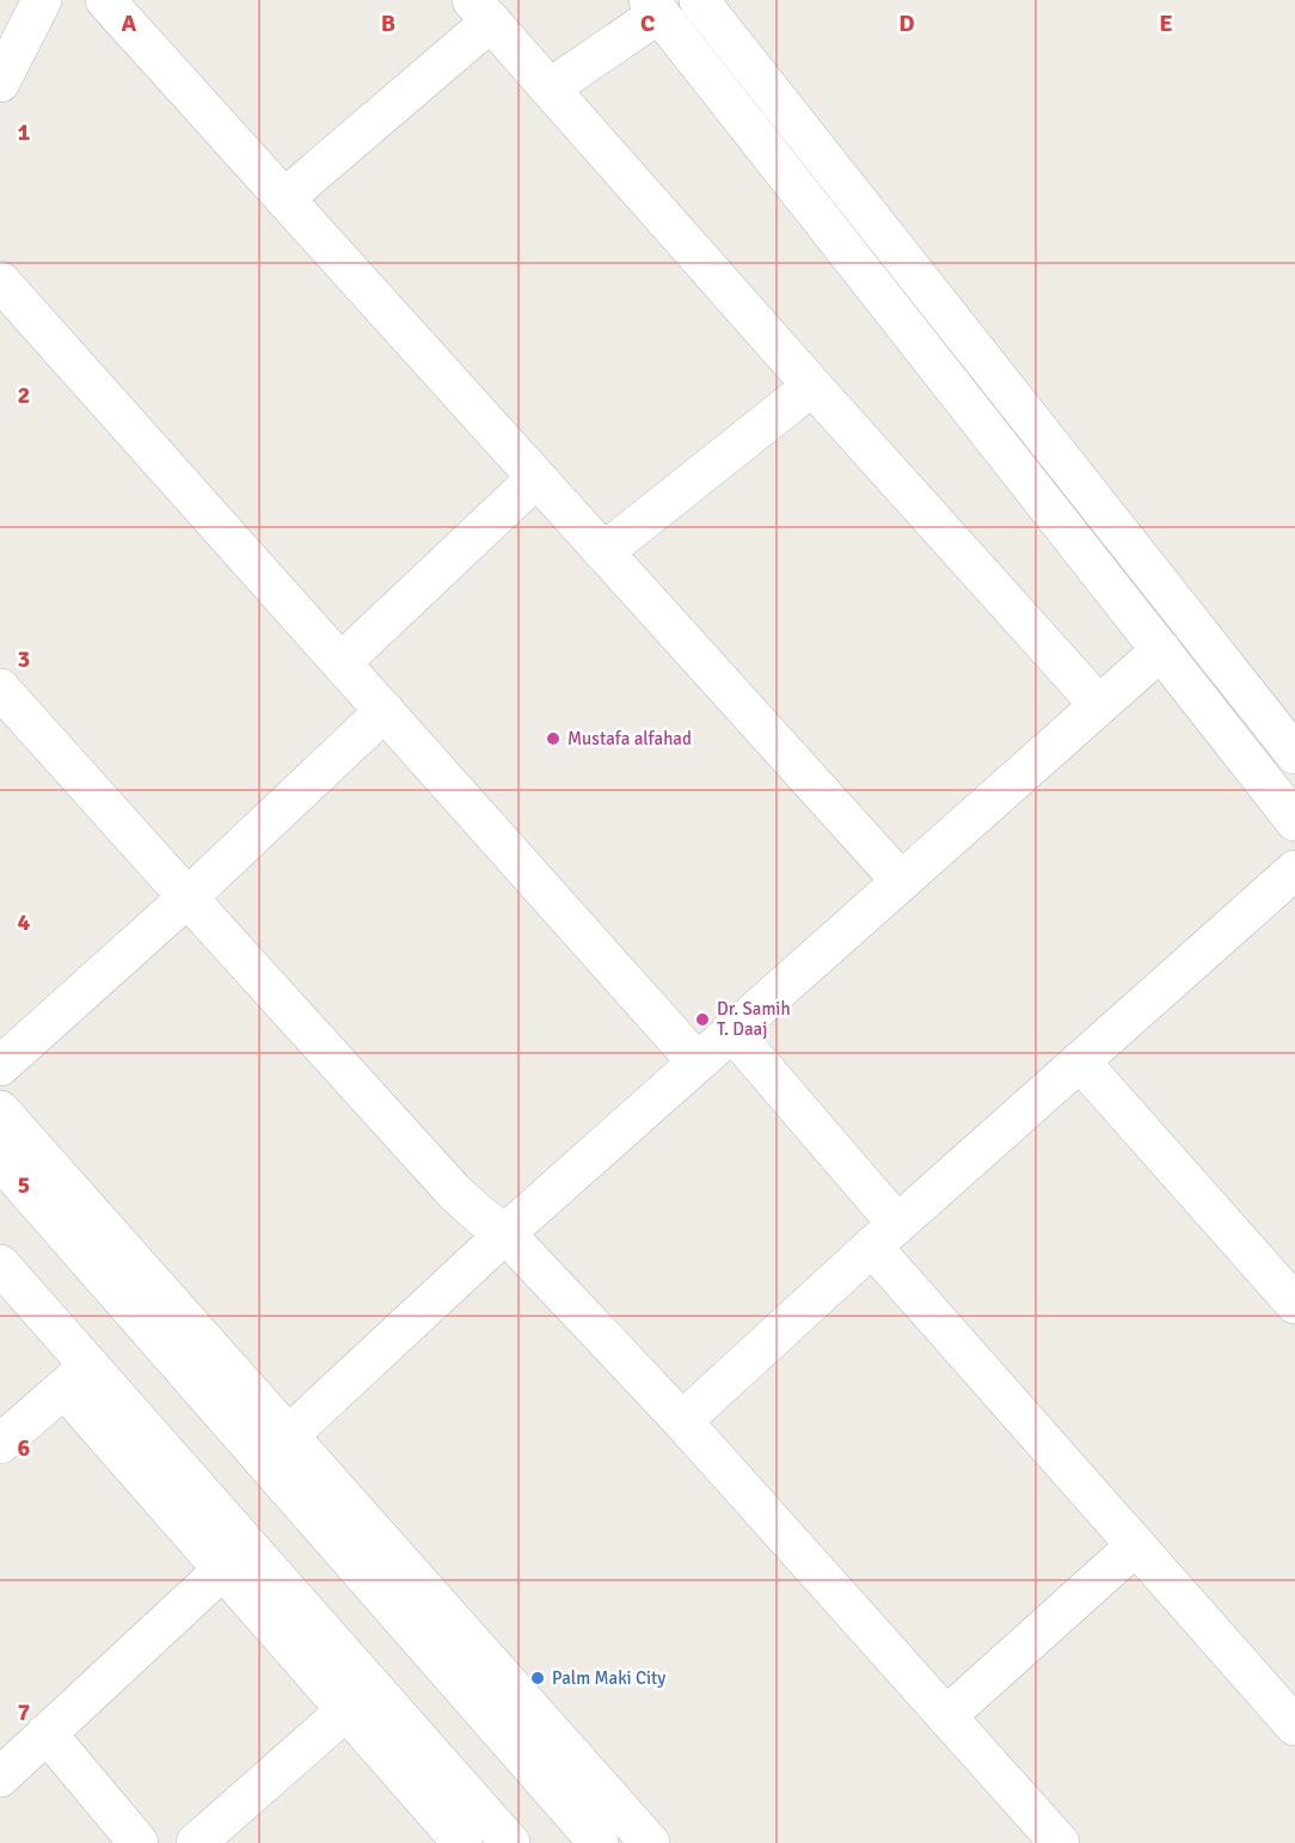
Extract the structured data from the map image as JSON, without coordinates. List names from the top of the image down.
{
  "places": ["Mustafa alfahad", "Dr. Samih T. Daaj", "Palm Maki City"],
  "grid": {
    "columns": [
      "A",
      "B",
      "C",
      "D",
      "E"
    ],
    "rows": [
      "1",
      "2",
      "3",
      "4",
      "5",
      "6",
      "7"
    ]
  }
}
